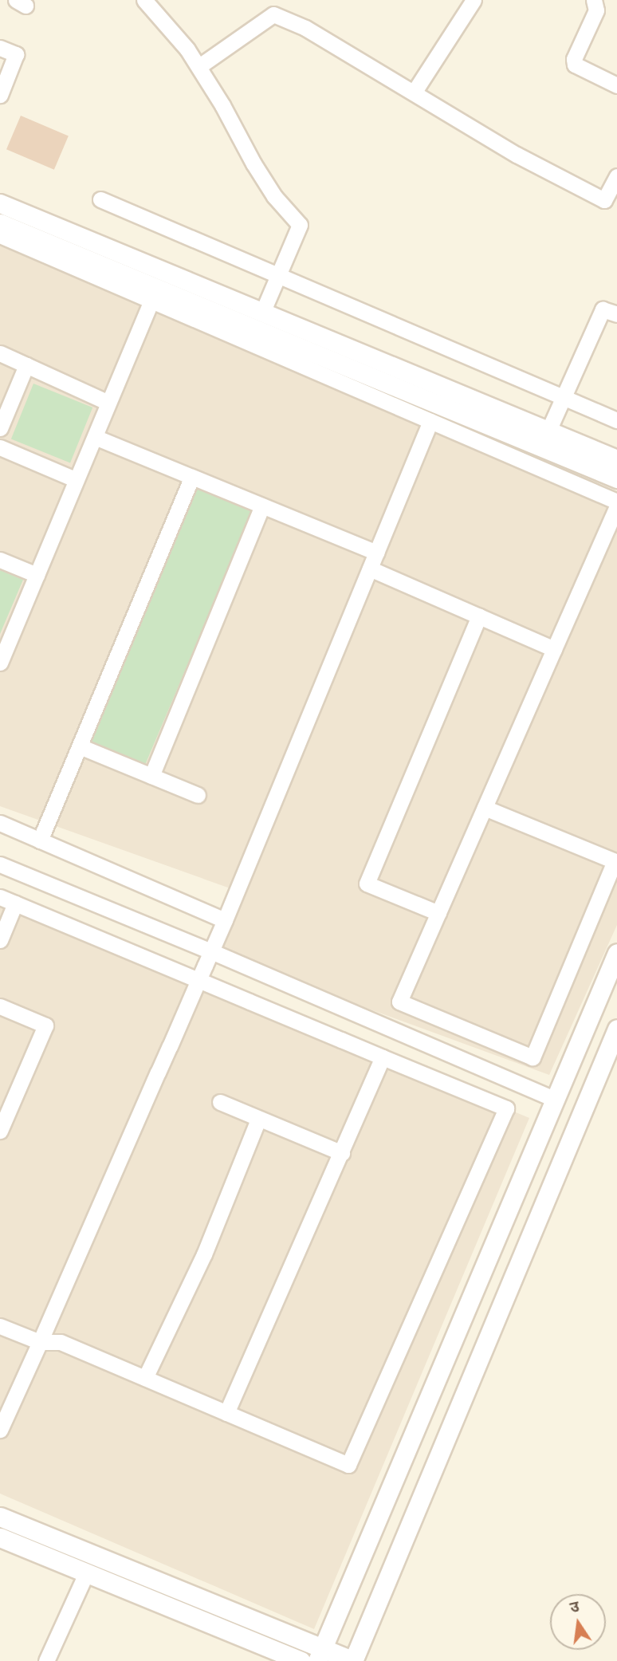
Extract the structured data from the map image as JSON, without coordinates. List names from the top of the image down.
{
  "north": "top"
}
